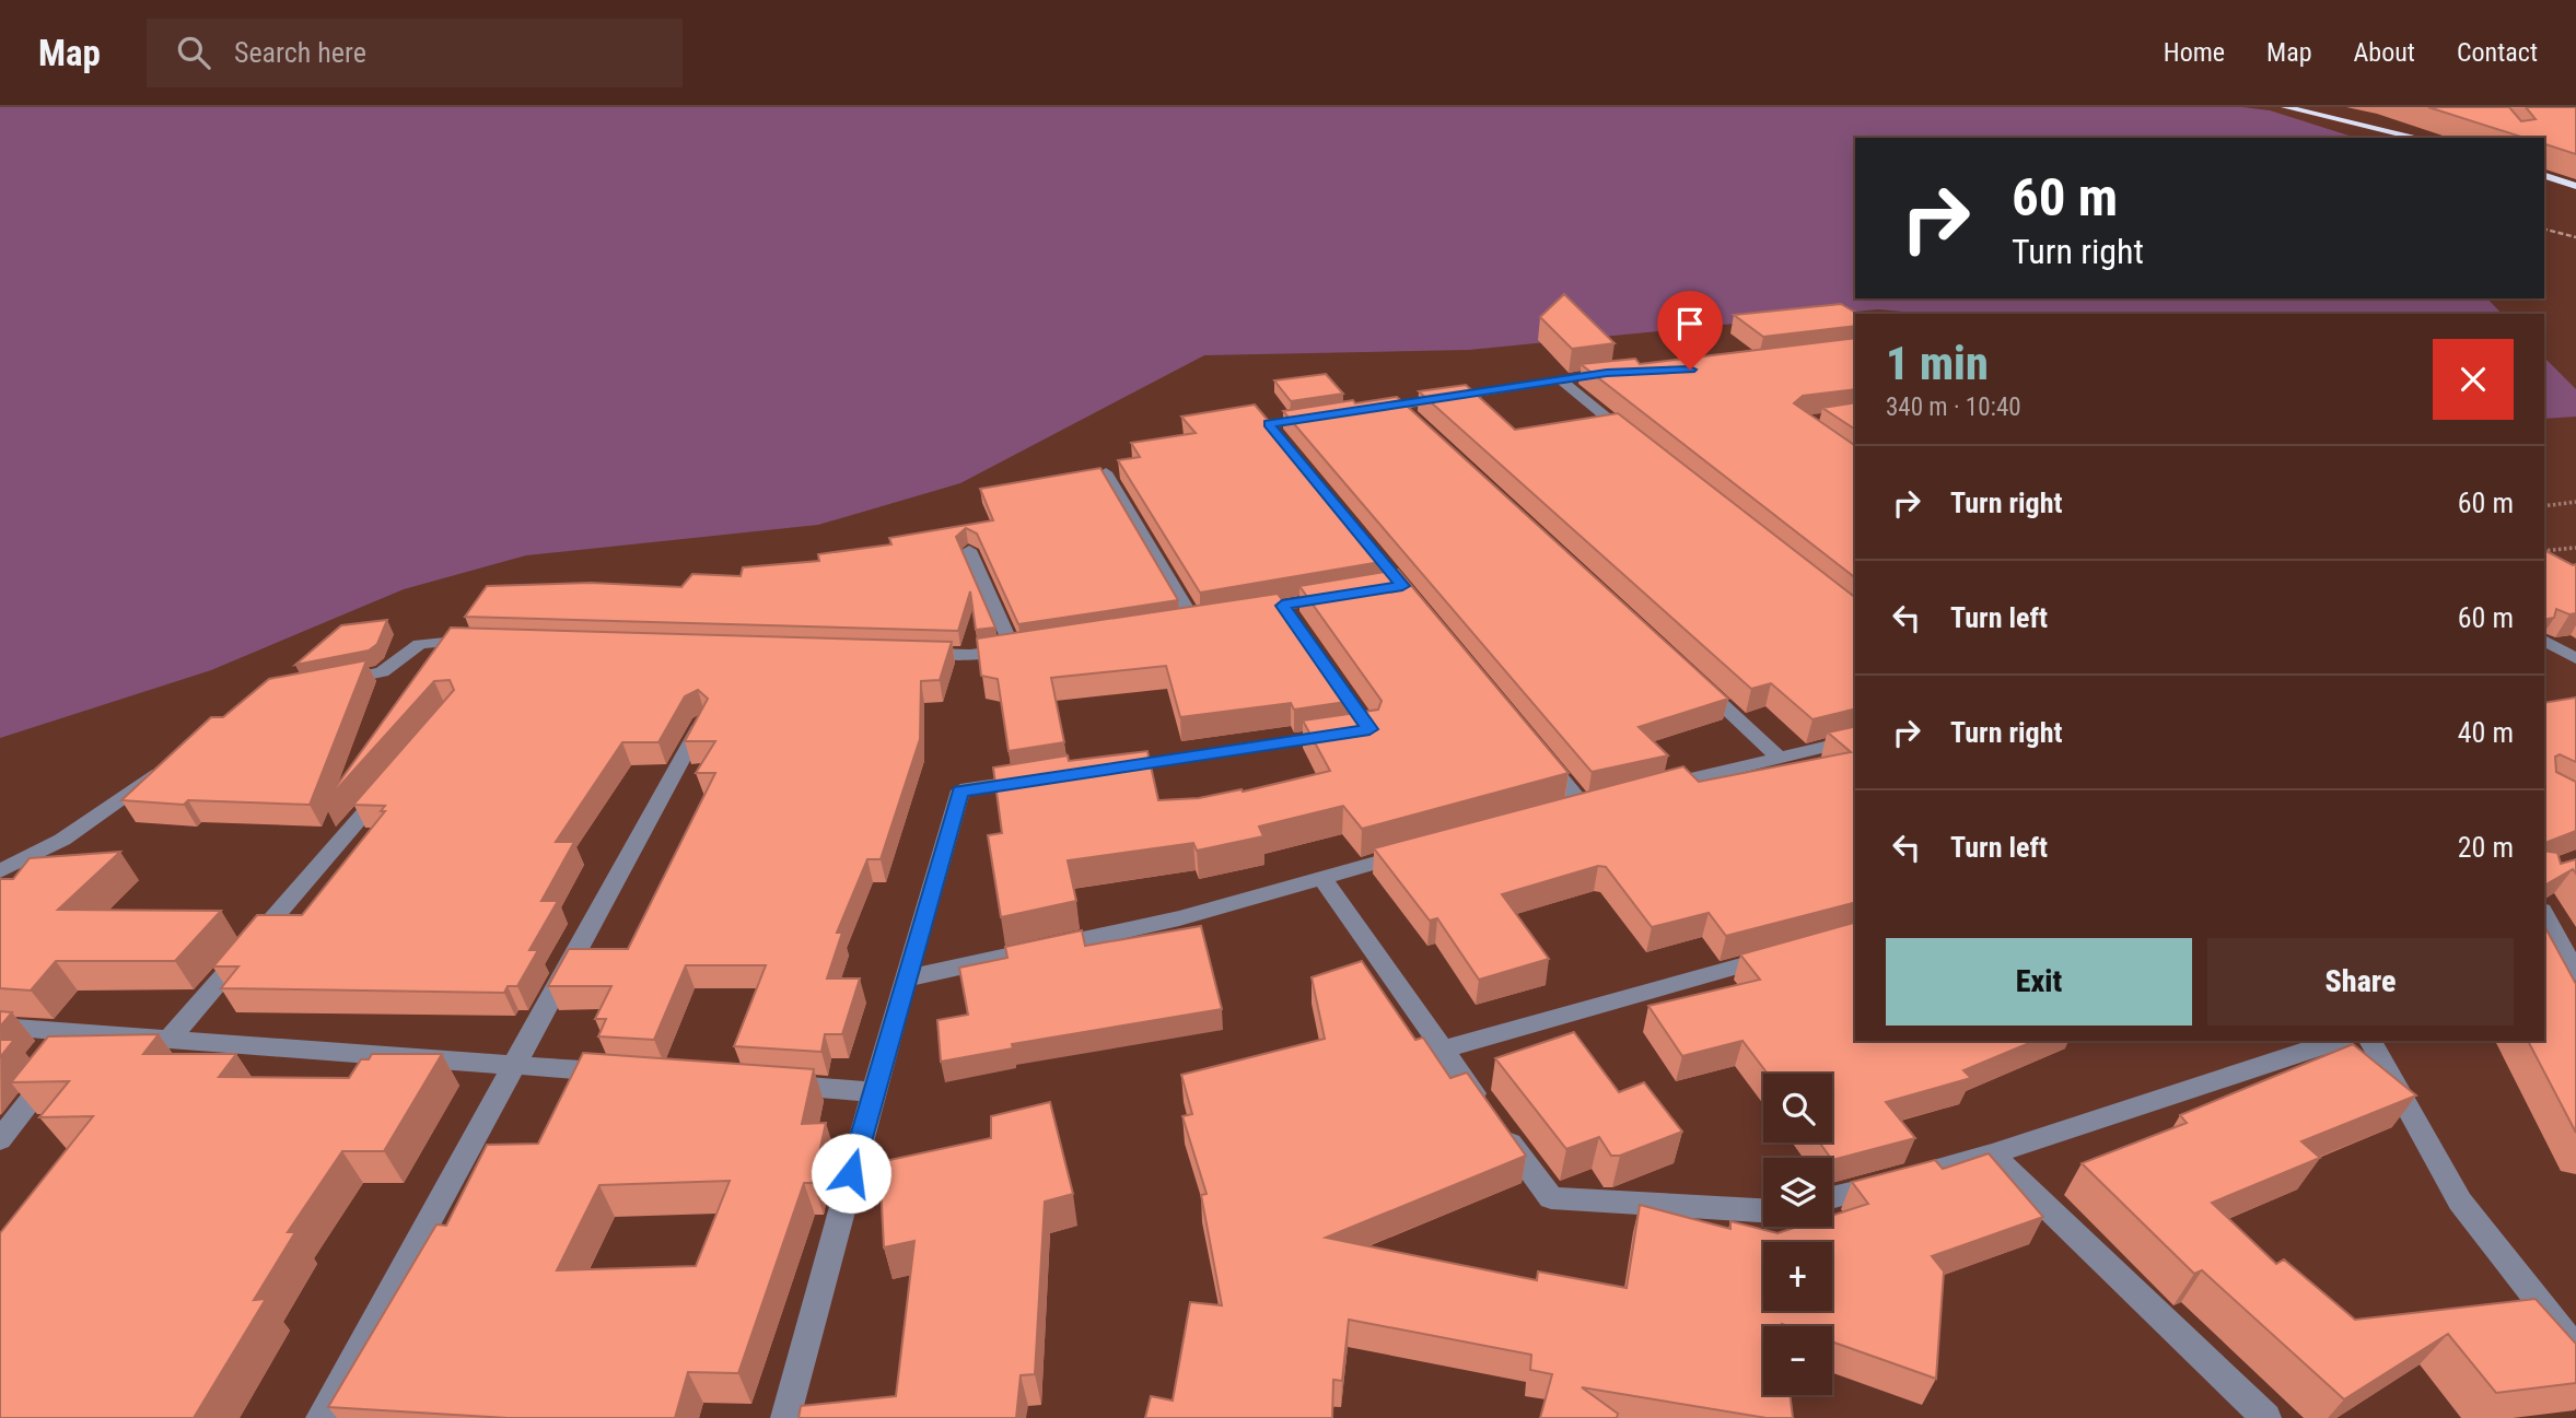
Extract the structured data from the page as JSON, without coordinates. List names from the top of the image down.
{
  "page": {
    "header": "Map",
    "search": "Search here",
    "nav": [
      "Home",
      "Map",
      "About",
      "Contact"
    ],
    "turn": ["60 m", "Turn right"],
    "heading": ["1 min", "340 m · 10:40"],
    "list": [
      {
        "name": "Turn right",
        "value": "60 m"
      },
      {
        "name": "Turn left",
        "value": "60 m"
      },
      {
        "name": "Turn right",
        "value": "40 m"
      },
      {
        "name": "Turn left",
        "value": "20 m"
      }
    ],
    "buttons": ["Exit", "Share"],
    "map_buttons": ["+", "−"]
  }
}
